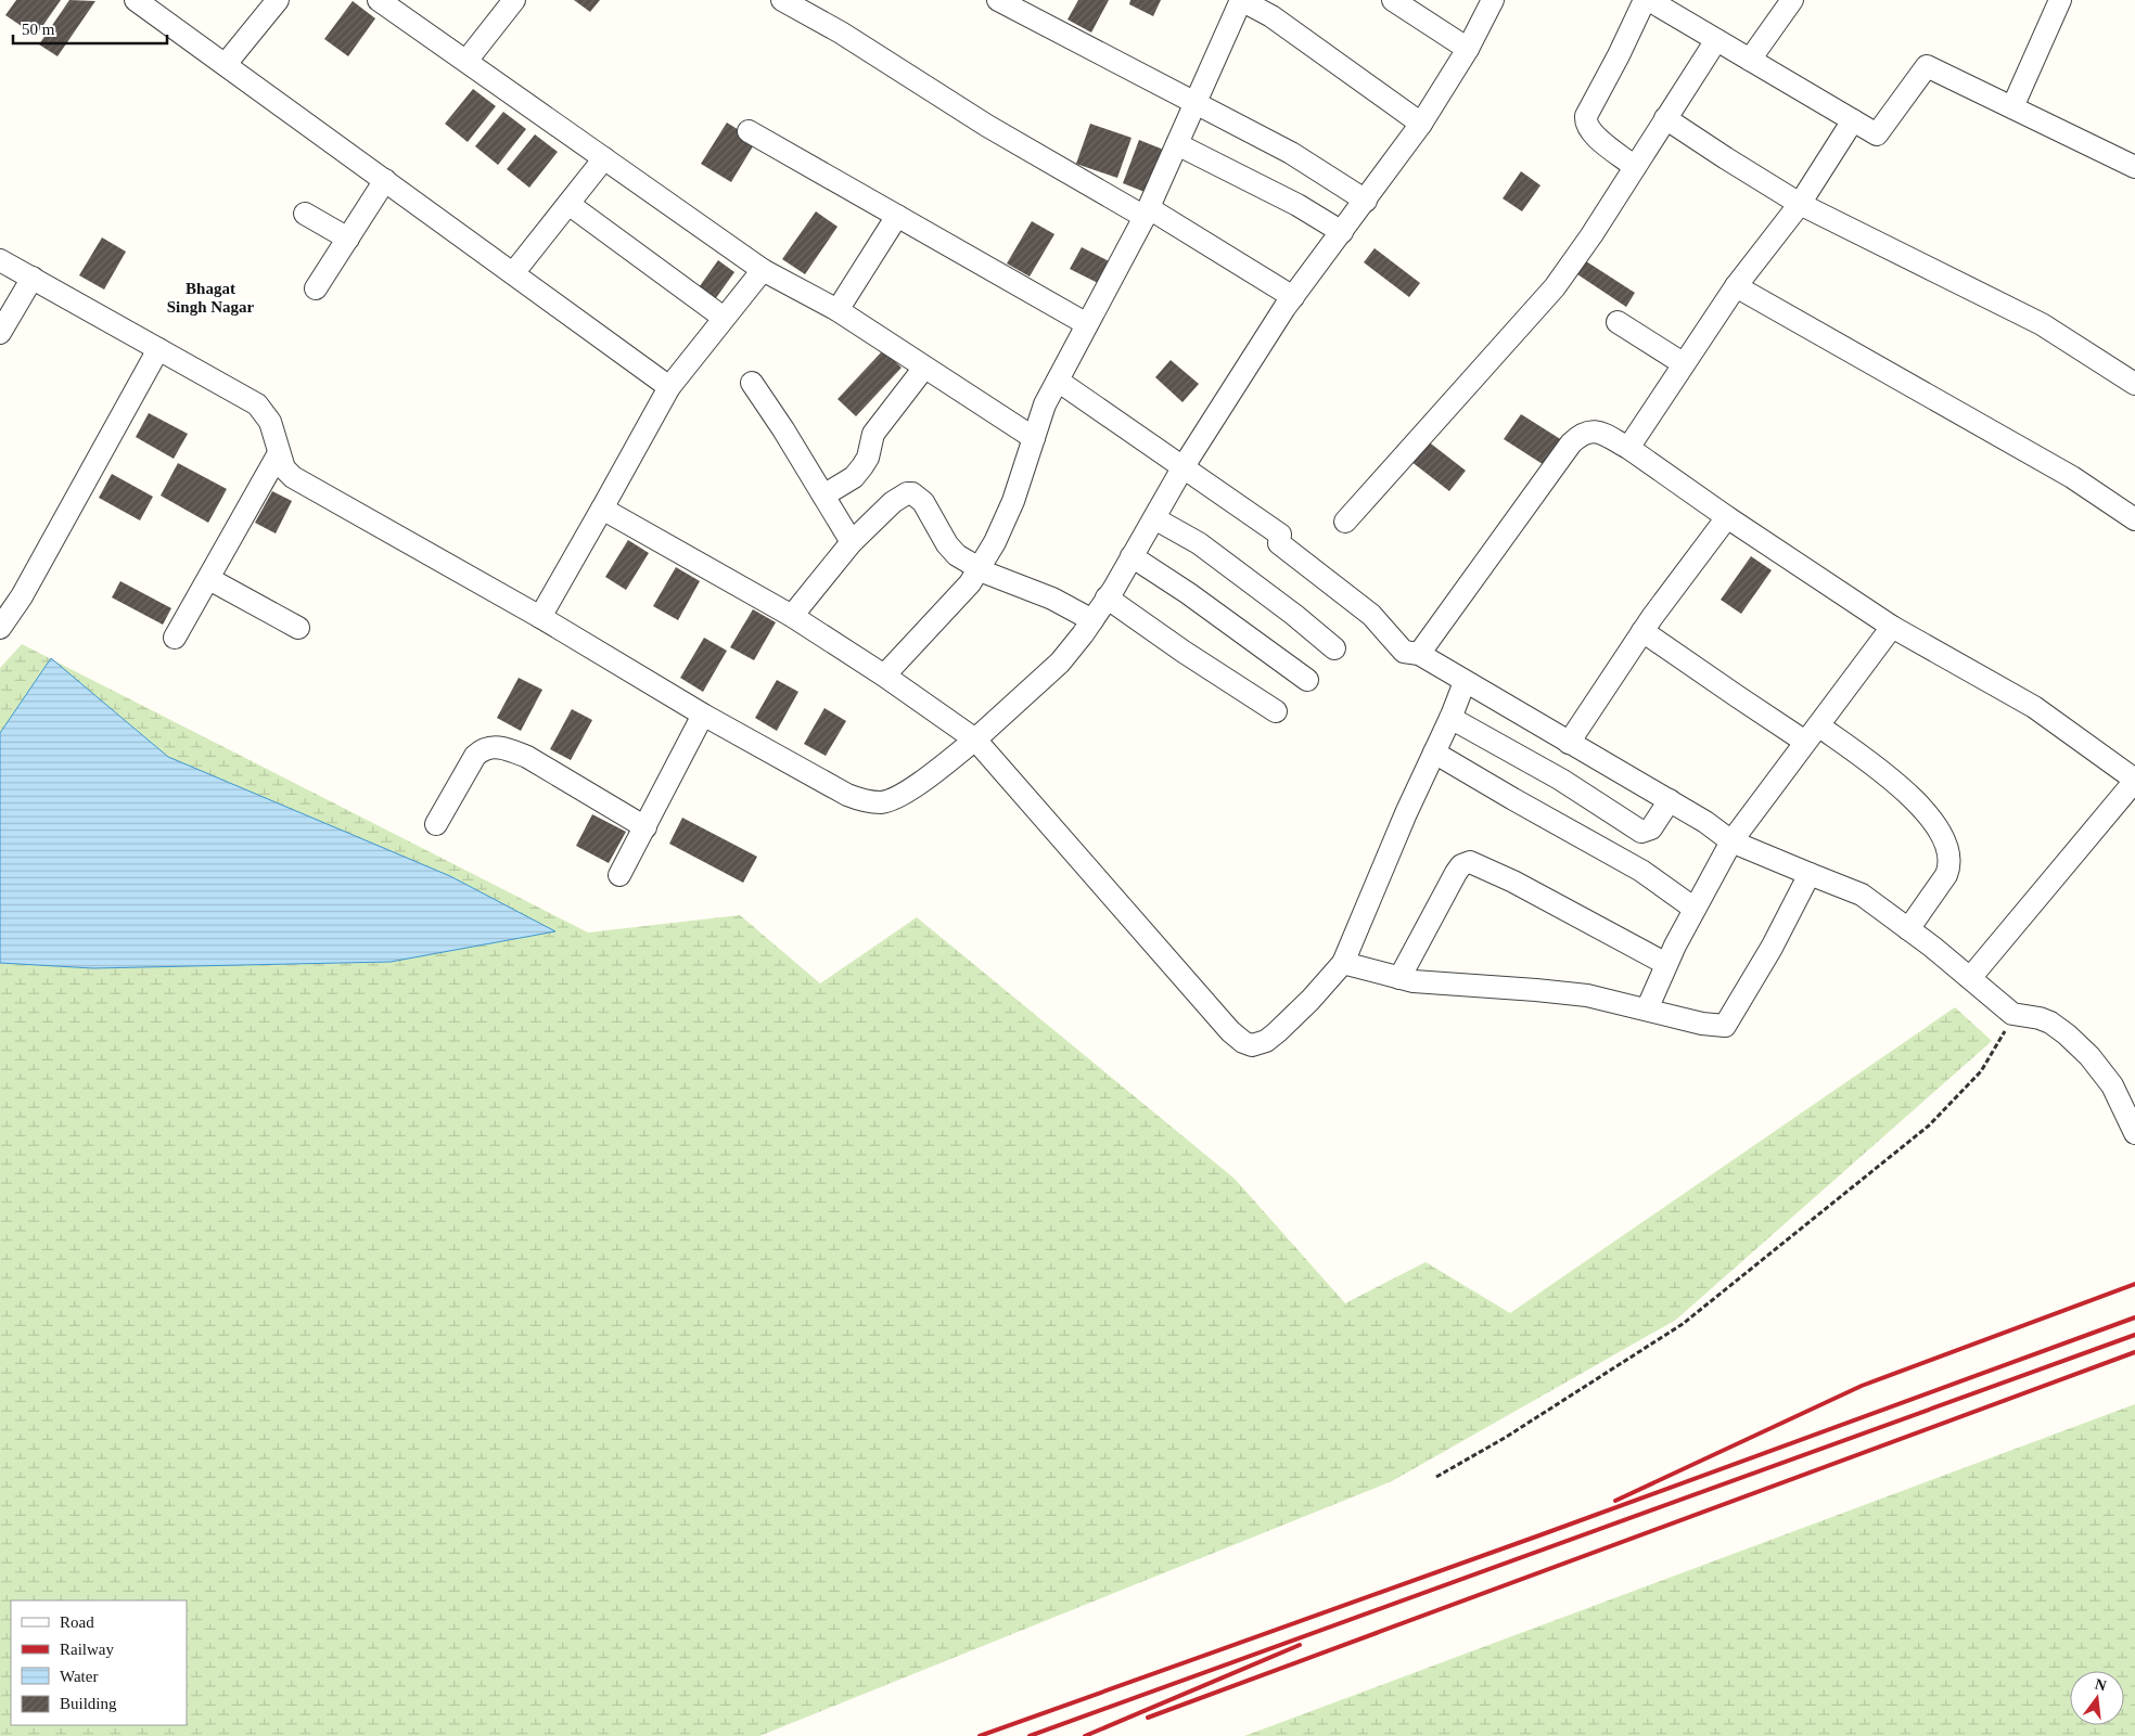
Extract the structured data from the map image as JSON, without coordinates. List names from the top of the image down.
{
  "districts": ["Bhagat Singh Nagar"],
  "legend": [
    "Road",
    "Railway",
    "Water",
    "Building"
  ],
  "scale_bar": "50 m",
  "north": "top"
}
